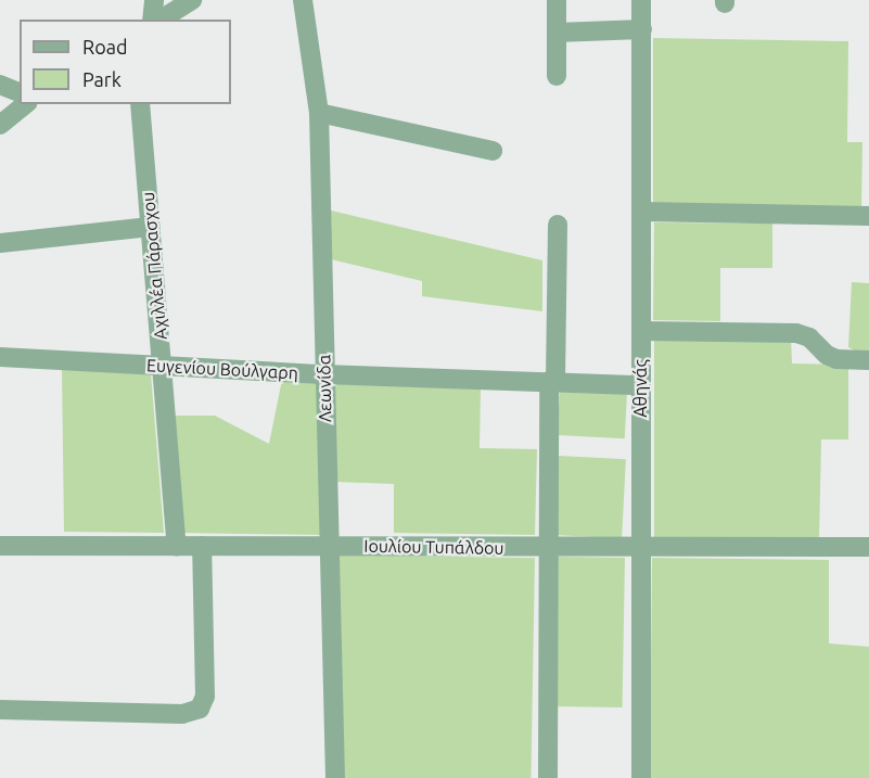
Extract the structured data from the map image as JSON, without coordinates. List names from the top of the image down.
{
  "streets": {
    "street": [
      "Αχιλλέα Πάρασχου",
      "Ευγενίου Βούλγαρη",
      "Λεωνίδα",
      "Αθηνάς",
      "Ιουλίου Τυπάλδου"
    ]
  },
  "crossings": [
    ["Αχιλλέα Πάρασχου", "Ευγενίου Βούλγαρη"],
    ["Αχιλλέα Πάρασχου", "Ιουλίου Τυπάλδου"],
    ["Ευγενίου Βούλγαρη", "Λεωνίδα"],
    ["Ευγενίου Βούλγαρη", "Αθηνάς"],
    ["Λεωνίδα", "Ιουλίου Τυπάλδου"],
    ["Αθηνάς", "Ιουλίου Τυπάλδου"]
  ],
  "legend": ["Road", "Park"]
}
